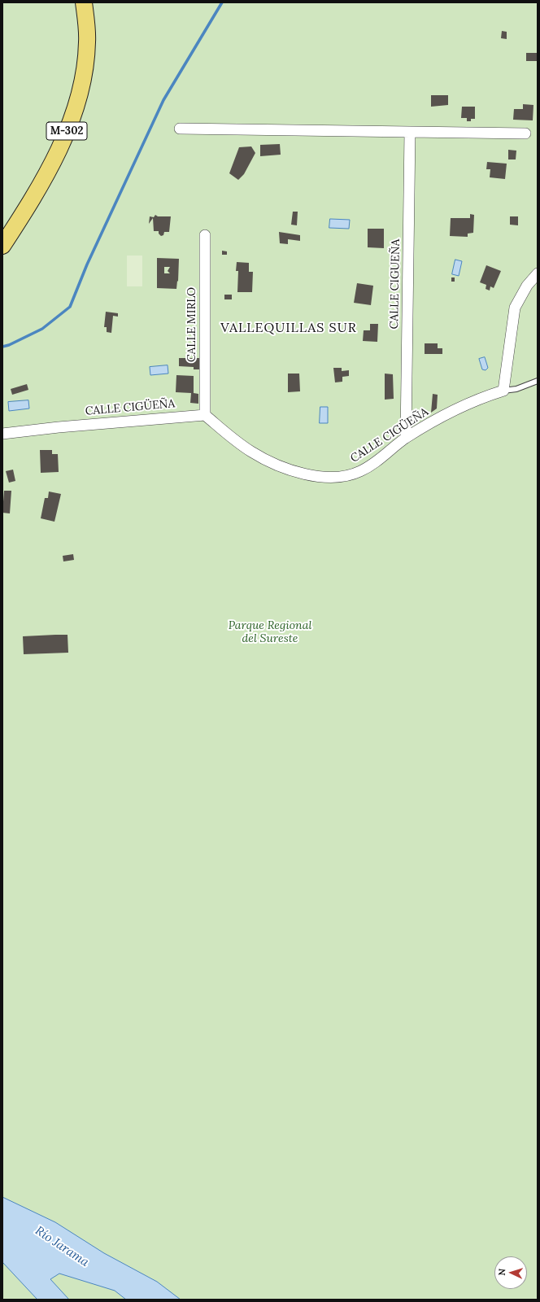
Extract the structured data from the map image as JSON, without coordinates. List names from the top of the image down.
{
  "streets": {
    "main road": ["M-302"],
    "street": ["CALLE CIGUEÑA", "CALLE MIRLO", "CALLE CIGÜEÑA"]
  },
  "crossings": [
    ["CALLE CIGUEÑA", "CALLE CIGÜEÑA"],
    ["CALLE MIRLO", "CALLE CIGÜEÑA"]
  ],
  "districts": ["VALLEQUILLAS SUR"],
  "water": ["Río Jarama"],
  "parks": ["Parque Regional del Sureste"],
  "north": "left"
}
